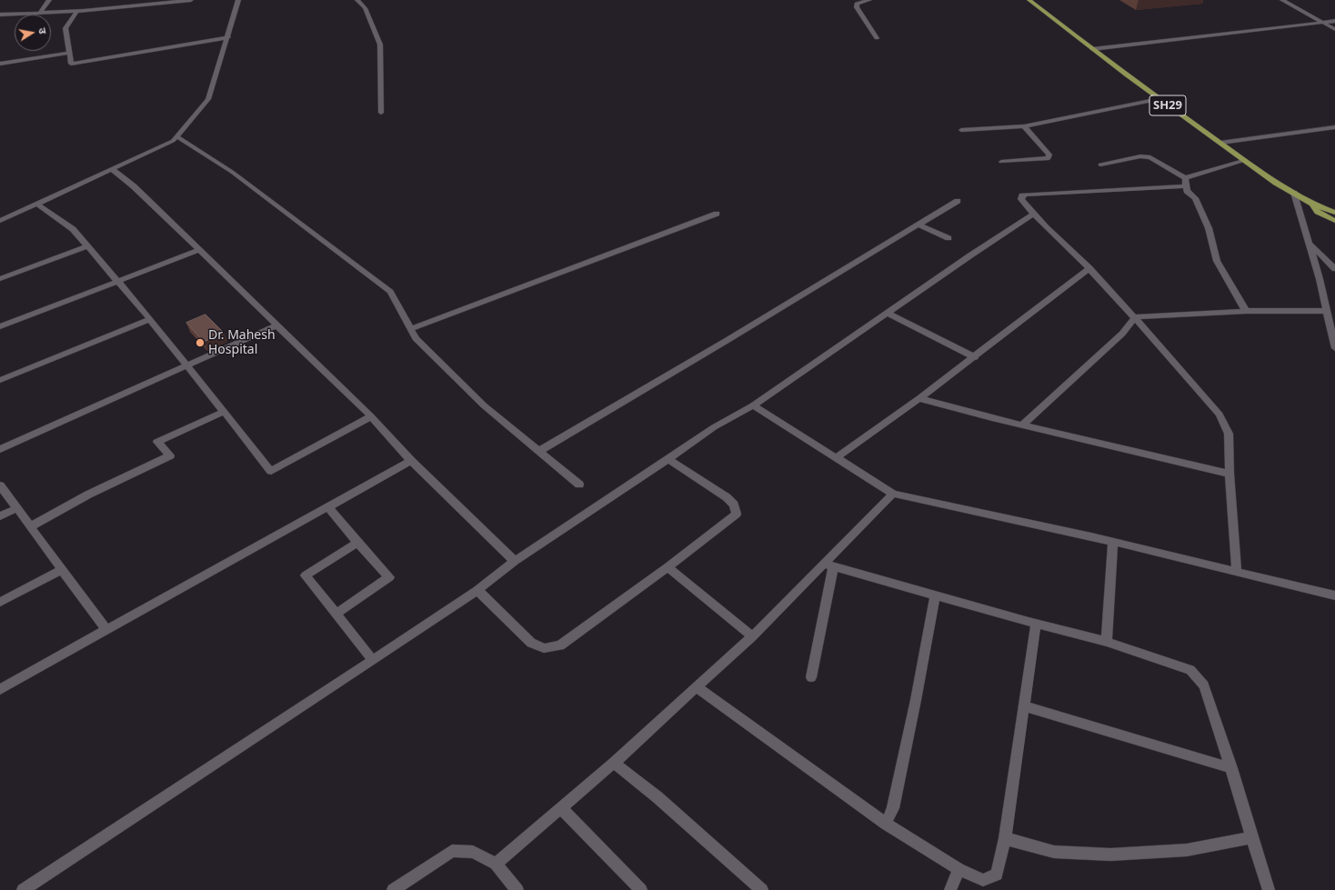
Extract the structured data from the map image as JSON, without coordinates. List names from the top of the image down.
{
  "streets": {
    "main road": ["SH29"]
  },
  "places": ["Dr. Mahesh Hospital"],
  "north": "right"
}
